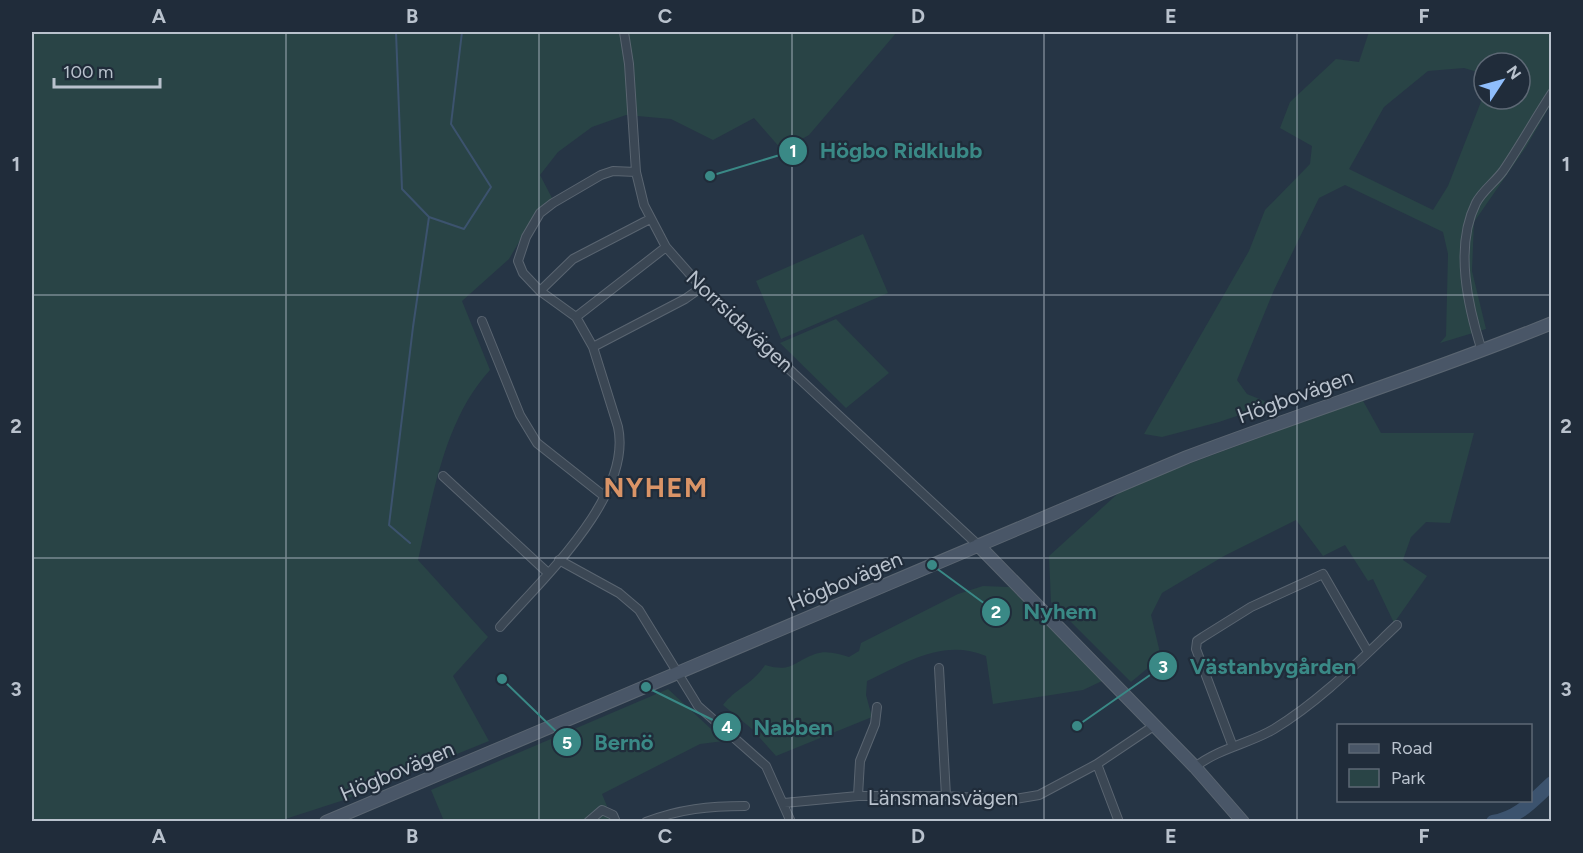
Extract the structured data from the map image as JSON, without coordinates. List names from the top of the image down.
{
  "streets": {
    "main road": ["Högbovägen"],
    "street": ["Norrsidavägen", "Länsmansvägen"]
  },
  "crossings": [
    ["Norrsidavägen", "Högbovägen"]
  ],
  "districts": ["NYHEM"],
  "places": [
    "Högbo Ridklubb",
    "Nyhem",
    "Bernö",
    "Nabben",
    "Västanbygården"
  ],
  "legend": ["Road", "Park"],
  "scale_bar": "100 m",
  "north": "top right",
  "grid": {
    "columns": [
      "A",
      "B",
      "C",
      "D",
      "E",
      "F"
    ],
    "rows": ["1", "2", "3"]
  }
}
